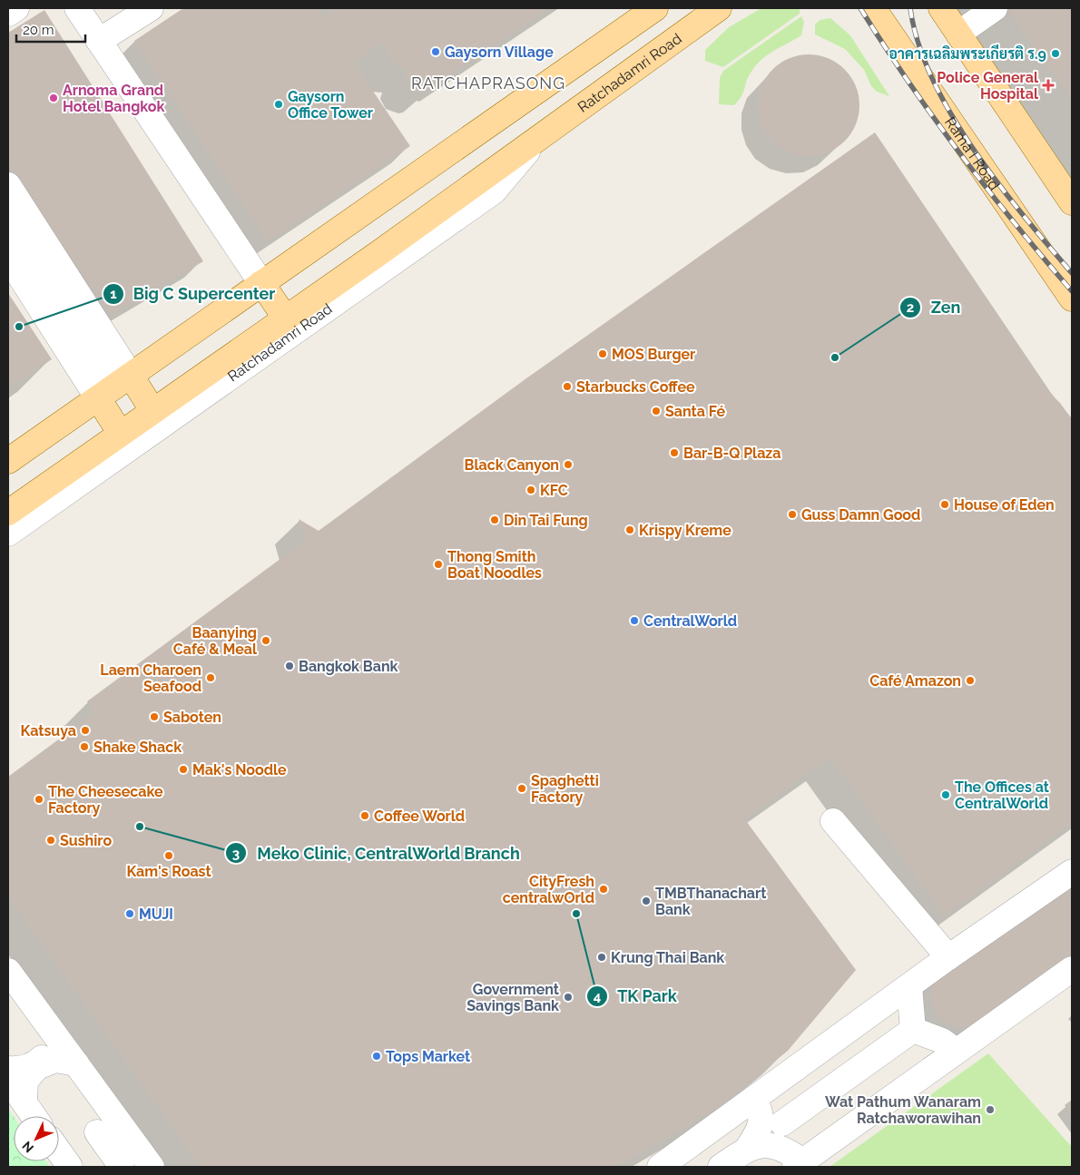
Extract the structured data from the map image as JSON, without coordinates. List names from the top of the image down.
{
  "streets": {
    "main road": ["Ratchadamri Road", "Rama I Road"]
  },
  "districts": ["RATCHAPRASONG"],
  "places": {
    "other": [
      "Gaysorn Village",
      "อาคารเฉลิมพระเกียรติ ร.9",
      "Arnoma Grand Hotel Bangkok",
      "Gaysorn Office Tower",
      "Big C Supercenter",
      "MOS Burger",
      "Zen",
      "Starbucks Coffee",
      "Santa Fé",
      "Bar-B-Q Plaza",
      "Black Canyon",
      "KFC",
      "House of Eden",
      "Guss Damn Good",
      "Din Tai Fung",
      "Krispy Kreme",
      "Thong Smith Boat Noodles",
      "CentralWorld",
      "Baanying Café & Meal",
      "Bangkok Bank",
      "Laem Charoen Seafood",
      "Café Amazon",
      "Saboten",
      "Katsuya",
      "Shake Shack",
      "Mak's Noodle",
      "Spaghetti Factory",
      "The Offices at CentralWorld",
      "The Cheesecake Factory",
      "Coffee World",
      "Meko Clinic, CentralWorld Branch",
      "Sushiro",
      "Kam's Roast",
      "CityFresh centralwOrld",
      "TMBThanachart Bank",
      "MUJI",
      "TK Park",
      "Krung Thai Bank",
      "Government Savings Bank",
      "Tops Market",
      "Wat Pathum Wanaram Ratchaworawihan"
    ],
    "health": ["Police General Hospital"]
  },
  "scale_bar": "20 m",
  "north": "bottom left"
}
